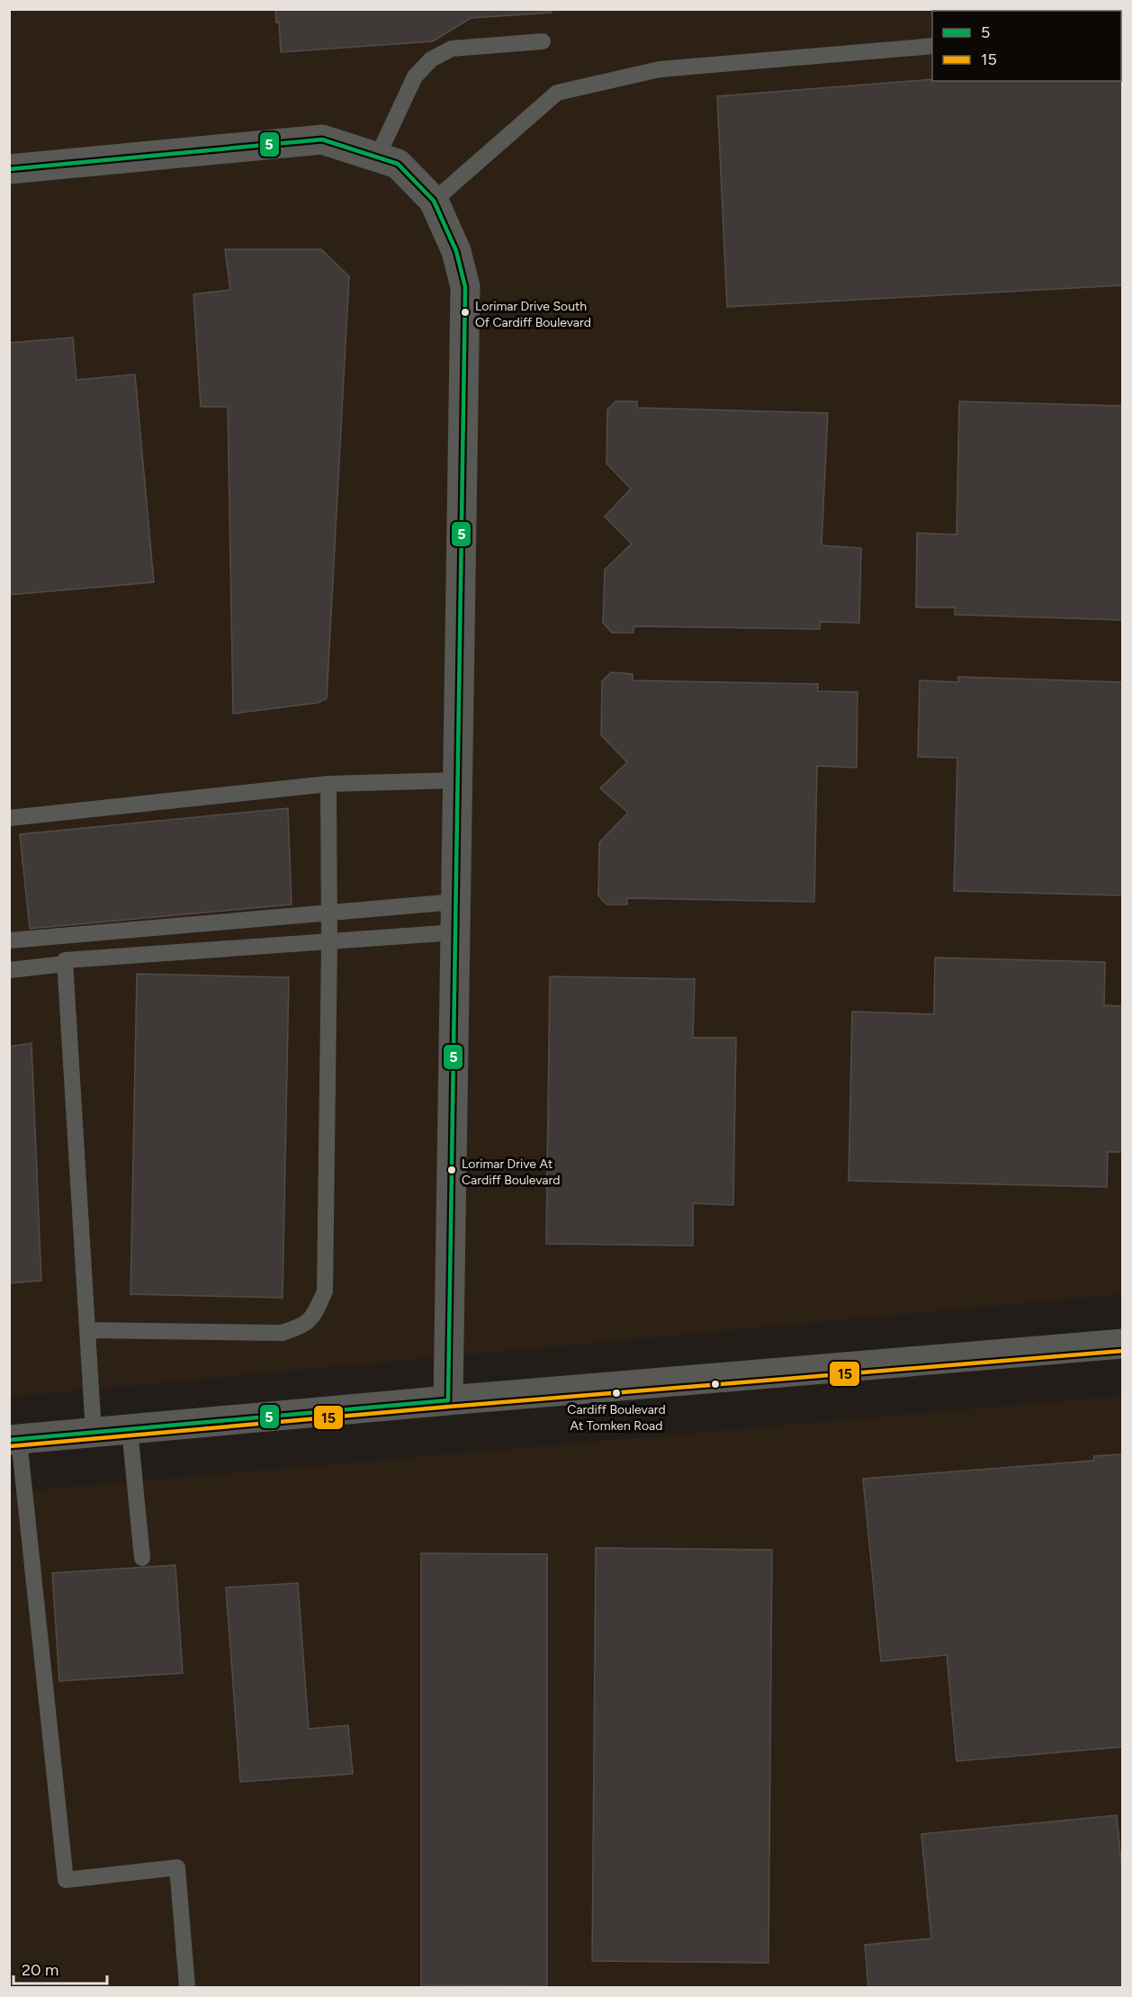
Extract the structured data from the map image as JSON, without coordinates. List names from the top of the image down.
{
  "places": ["Lorimar Drive South Of Cardiff Boulevard", "Lorimar Drive At Cardiff Boulevard", "Cardiff Boulevard At Tomken Road"],
  "lines": ["transit line 5", "transit line 15"],
  "legend": ["5", "15"],
  "scale_bar": "20 m"
}
